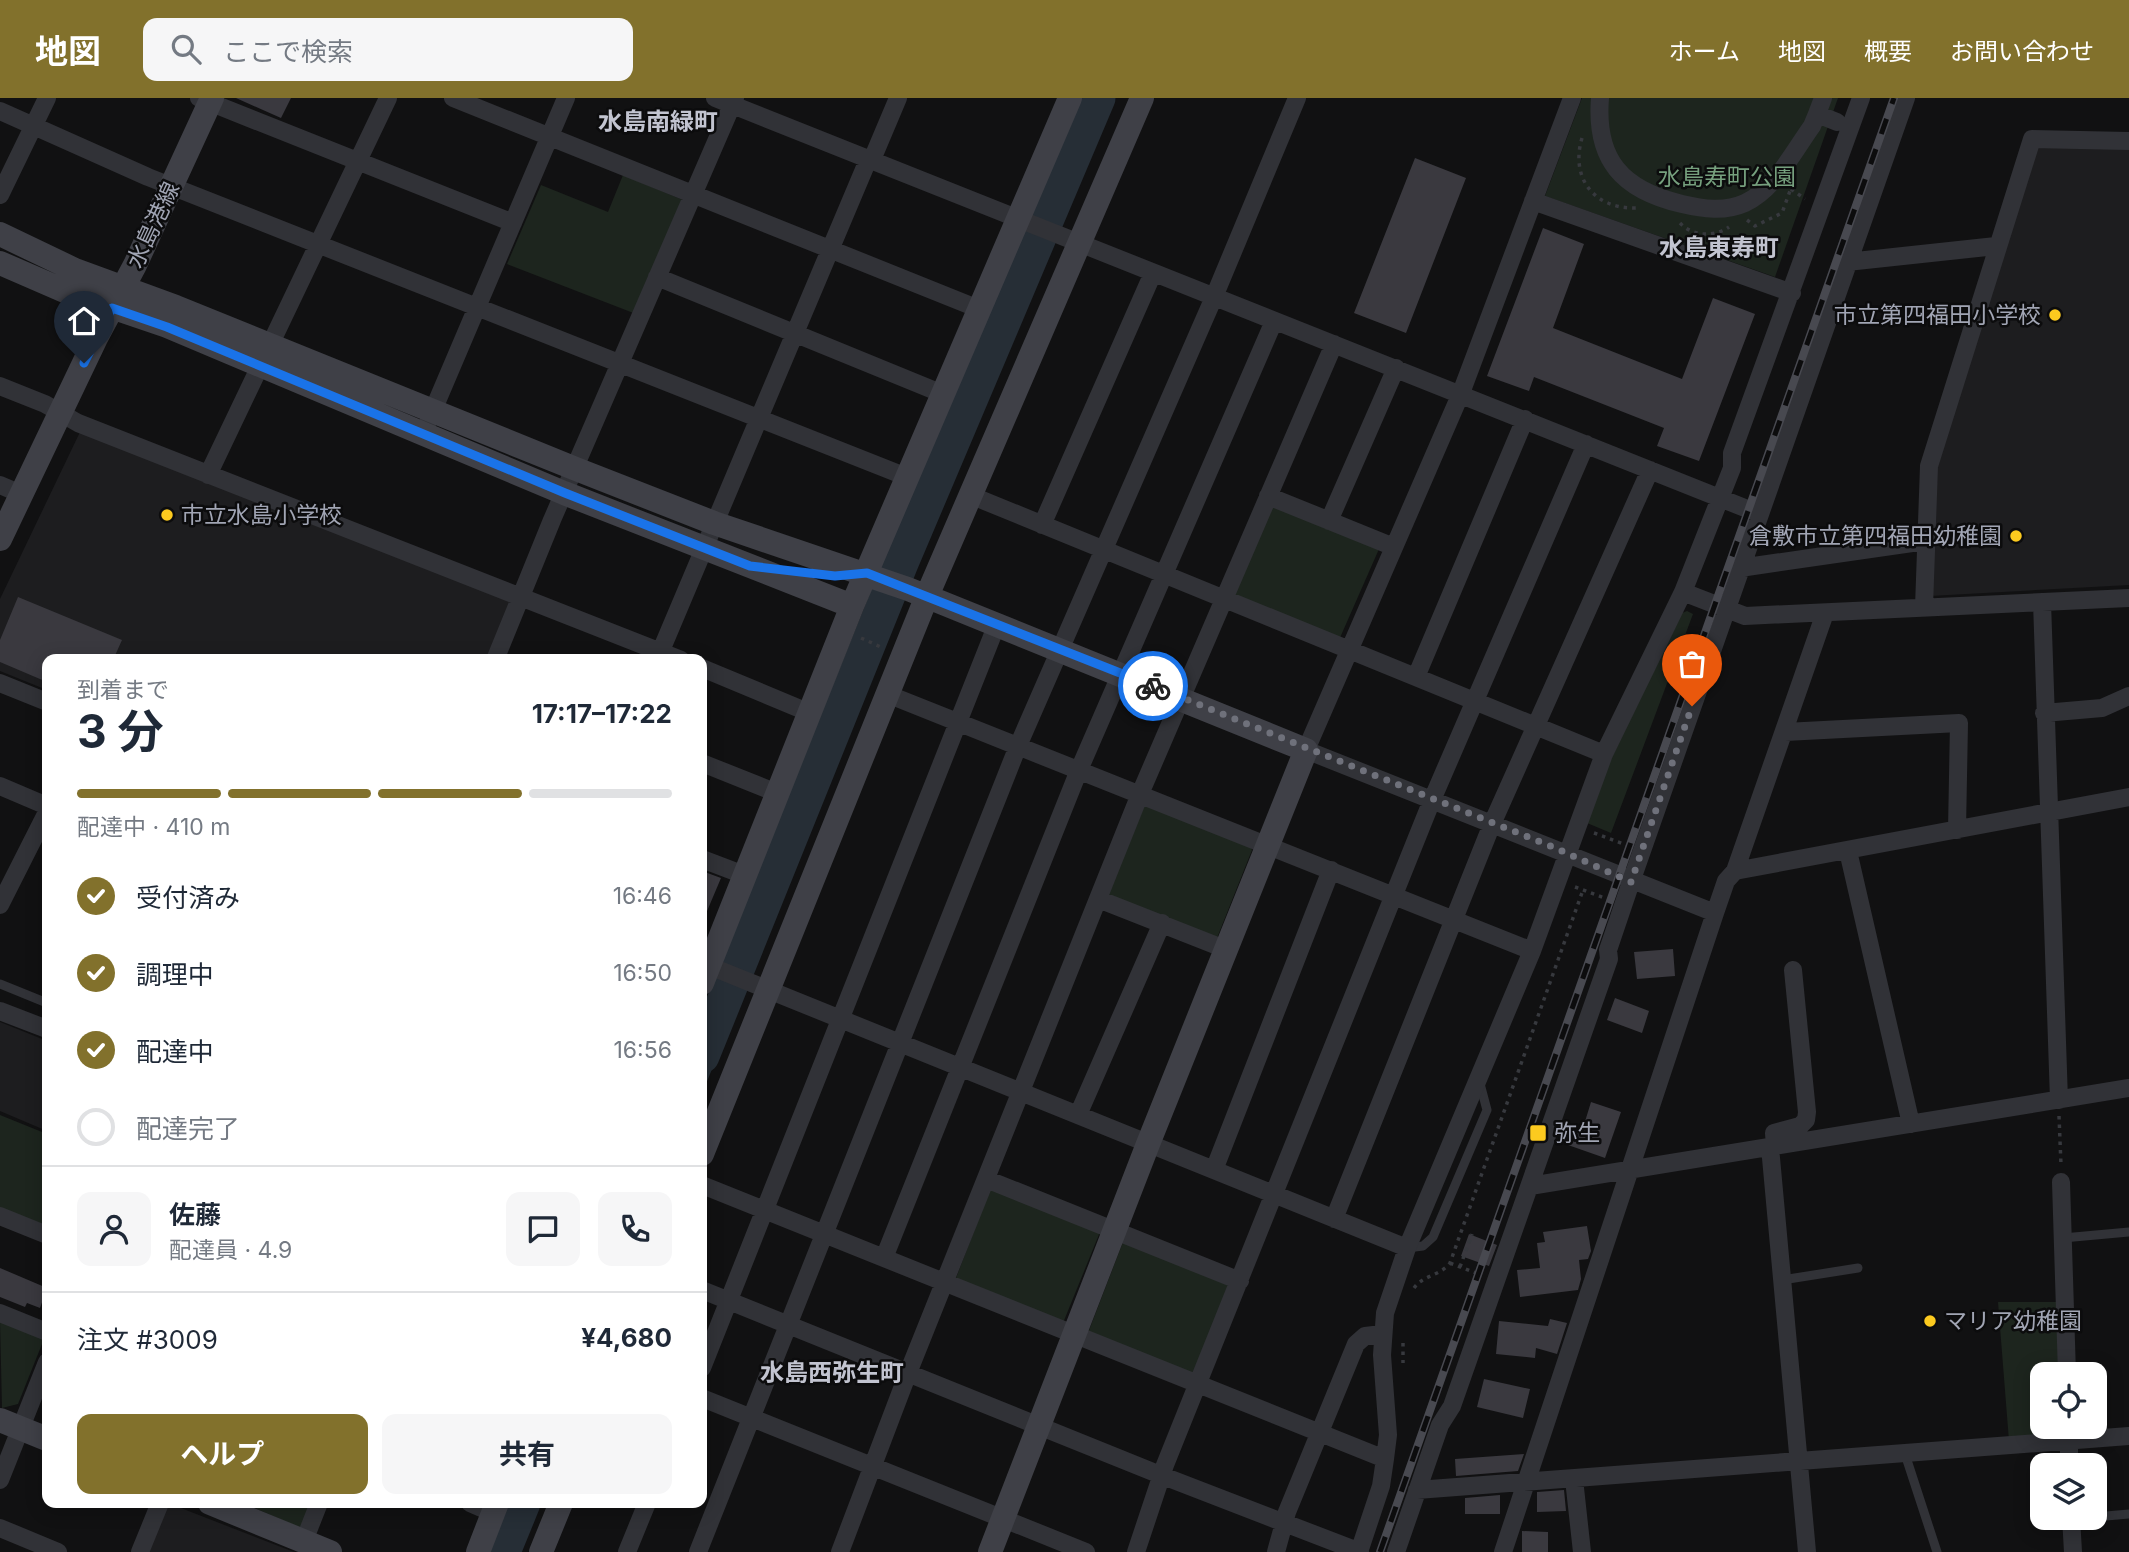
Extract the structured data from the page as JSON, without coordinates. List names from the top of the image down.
{
  "streets": {
    "street": ["水島港線"]
  },
  "districts": ["水島南緑町", "水島東寿町", "水島西弥生町"],
  "parks": ["水島寿町公園"],
  "places": {
    "other": [
      "市立第四福田小学校",
      "市立水島小学校",
      "倉敷市立第四福田幼稚園",
      "マリア幼稚園"
    ],
    "transit": ["弥生"]
  },
  "page": {
    "header": "地図",
    "search": "ここで検索",
    "nav": [
      "ホーム",
      "地図",
      "概要",
      "お問い合わせ"
    ],
    "heading": ["3 分", "到着まで", "17:17–17:22"],
    "panel": [
      "佐藤",
      "配達員 · 4.9",
      "注文 #3009",
      "¥4,680"
    ],
    "bar": "配達中 · 410 m",
    "list": [
      ["受付済み", "16:46"],
      ["調理中", "16:50"],
      ["配達中", "16:56"],
      "配達完了"
    ],
    "buttons": ["ヘルプ", "共有"]
  }
}
